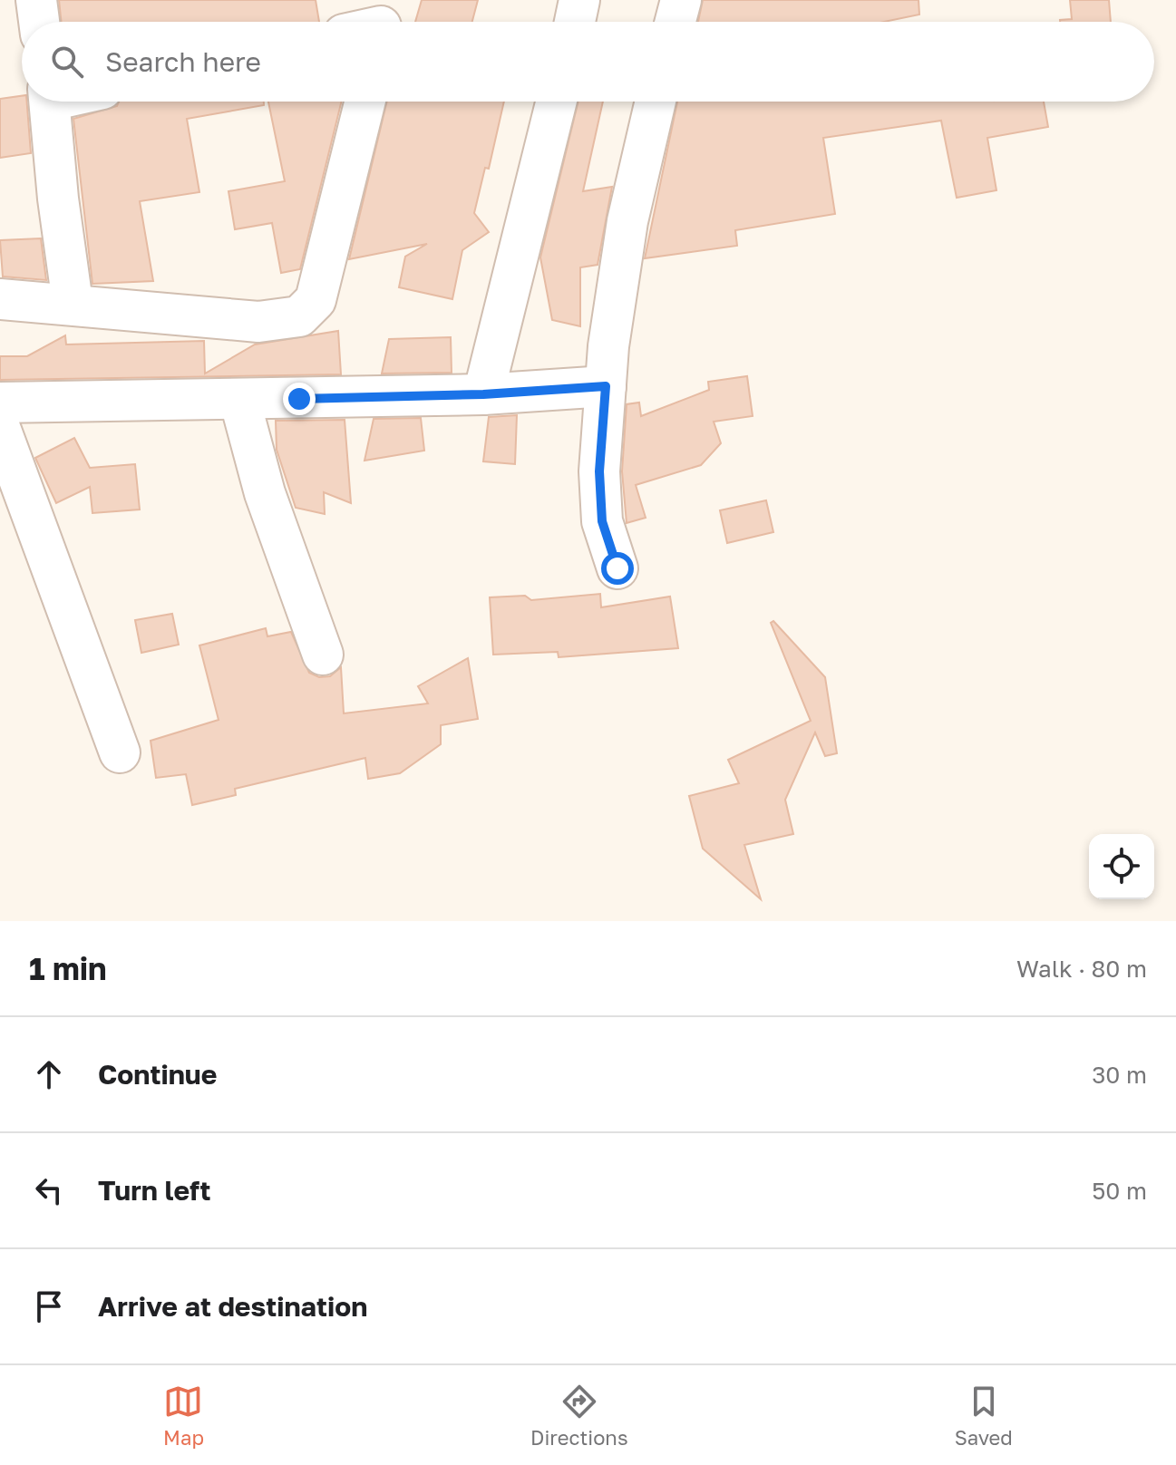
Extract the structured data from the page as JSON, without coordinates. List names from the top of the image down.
{
  "page": {
    "search": "Search here",
    "heading": ["1 min", "Walk · 80 m"],
    "list": [
      ["Continue", "30 m"],
      ["Turn left", "50 m"],
      "Arrive at destination"
    ],
    "nav": ["Map", "Directions", "Saved"]
  }
}
